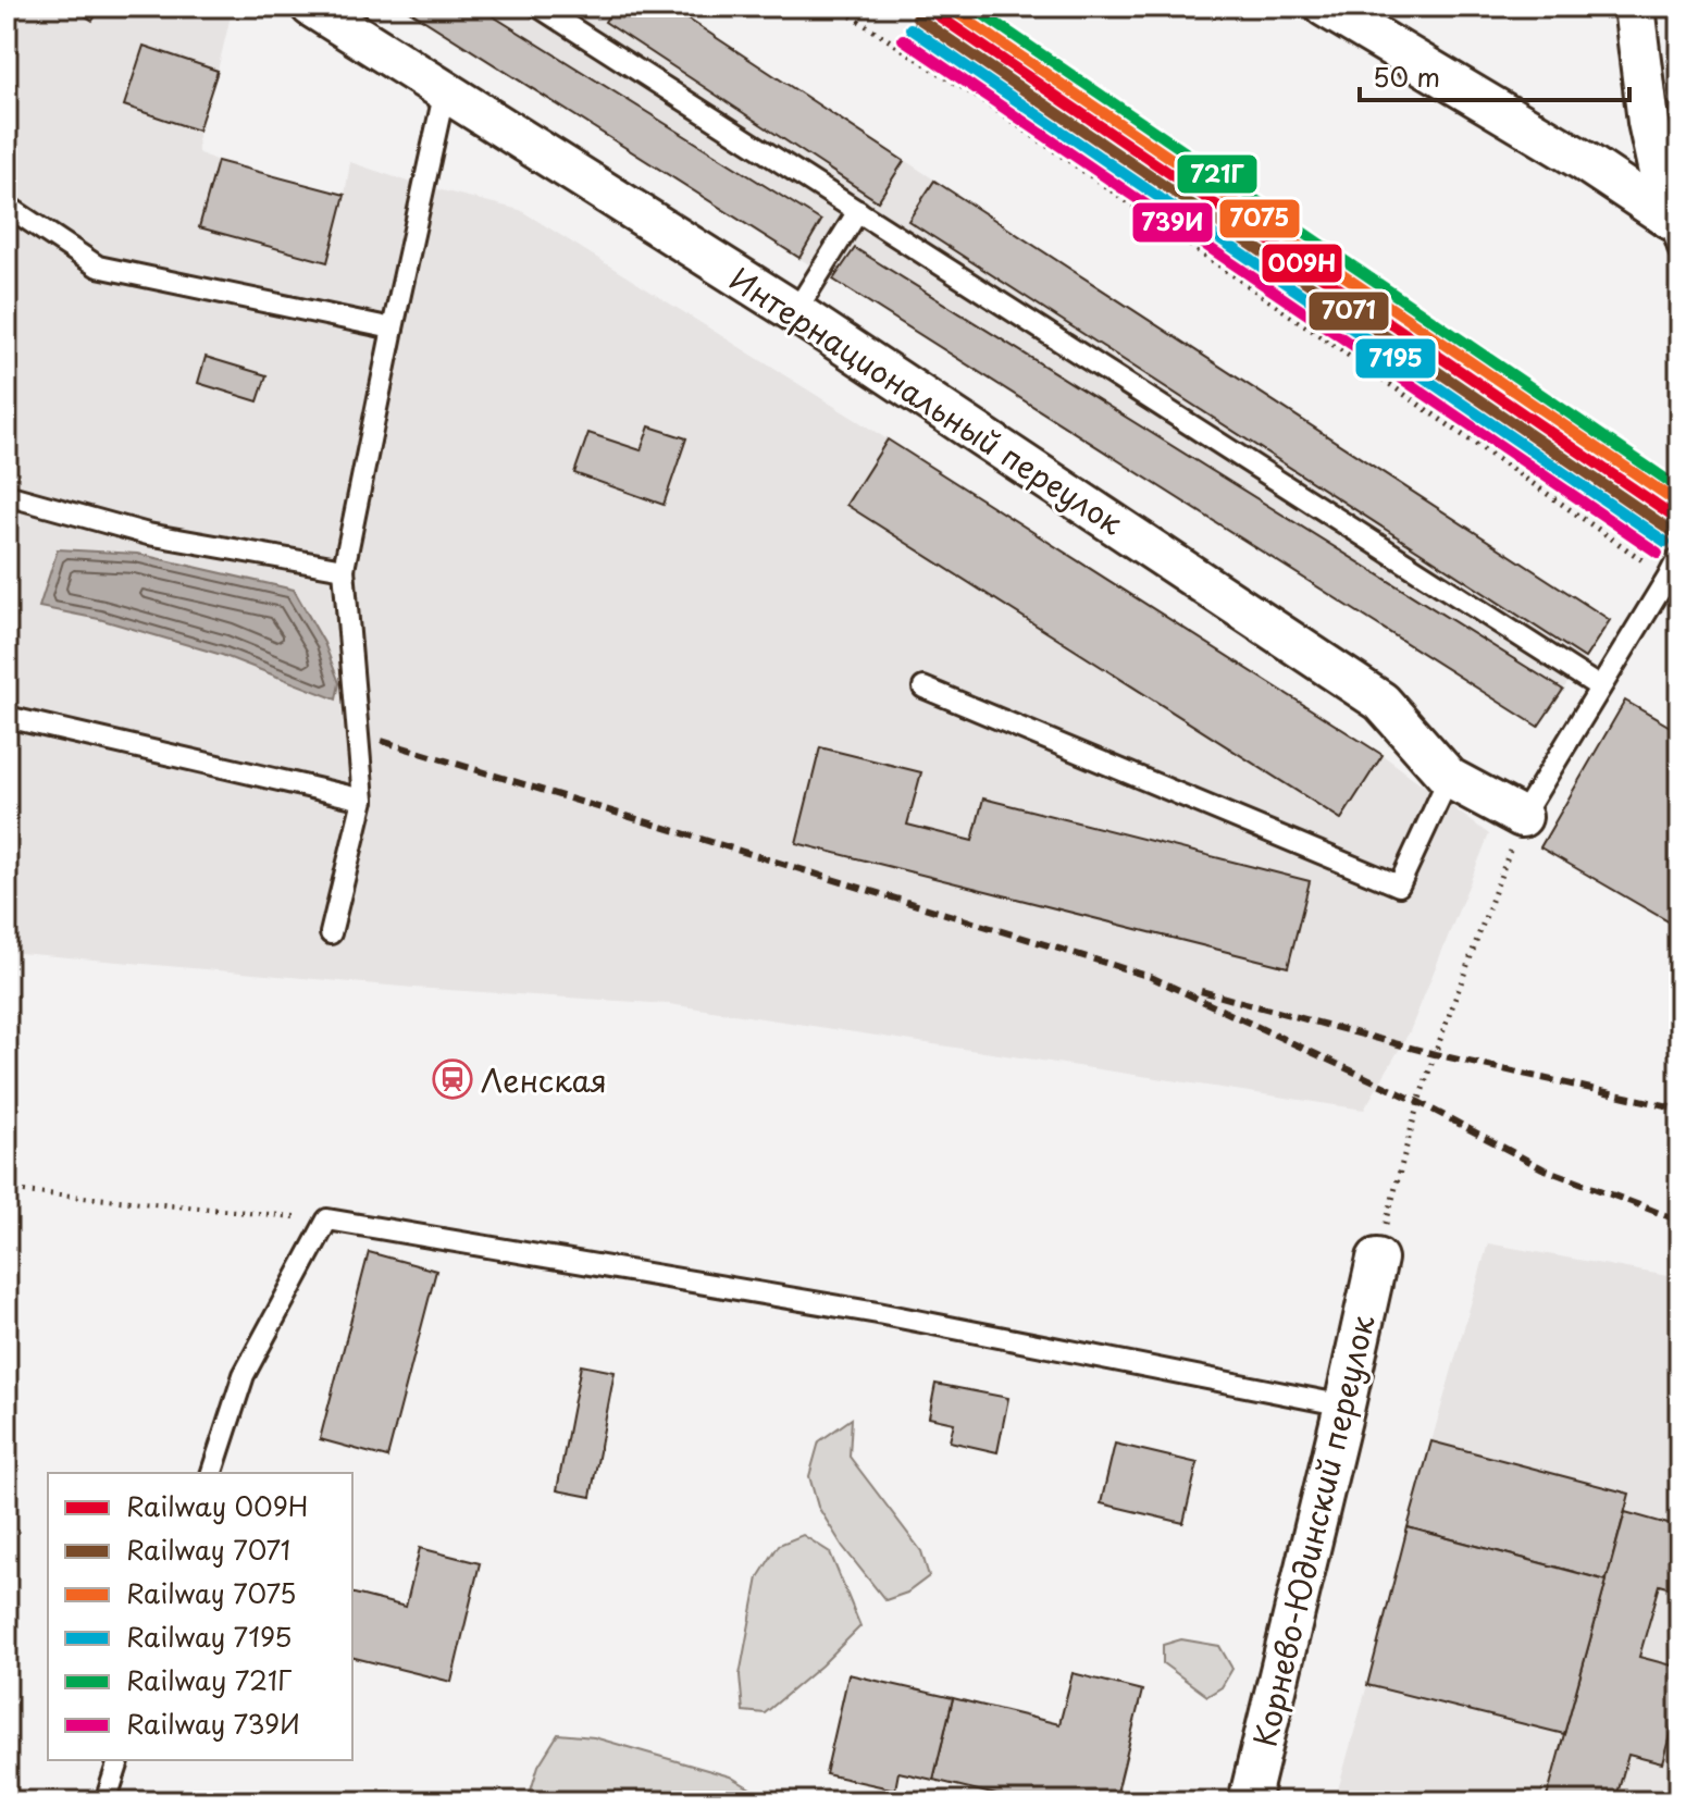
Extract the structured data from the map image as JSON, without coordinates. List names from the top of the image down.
{
  "streets": {
    "street": ["Интернациональный переулок", "Корнево-Юдинский переулок"]
  },
  "places": {
    "station": ["Ленская"]
  },
  "lines": [
    "rail line 009Н",
    "rail line 7075",
    "rail line 721Г",
    "rail line 7071",
    "rail line 7195",
    "rail line 739И"
  ],
  "legend": [
    "Railway 009Н",
    "Railway 7071",
    "Railway 7075",
    "Railway 7195",
    "Railway 721Г",
    "Railway 739И"
  ],
  "scale_bar": "50 m"
}
